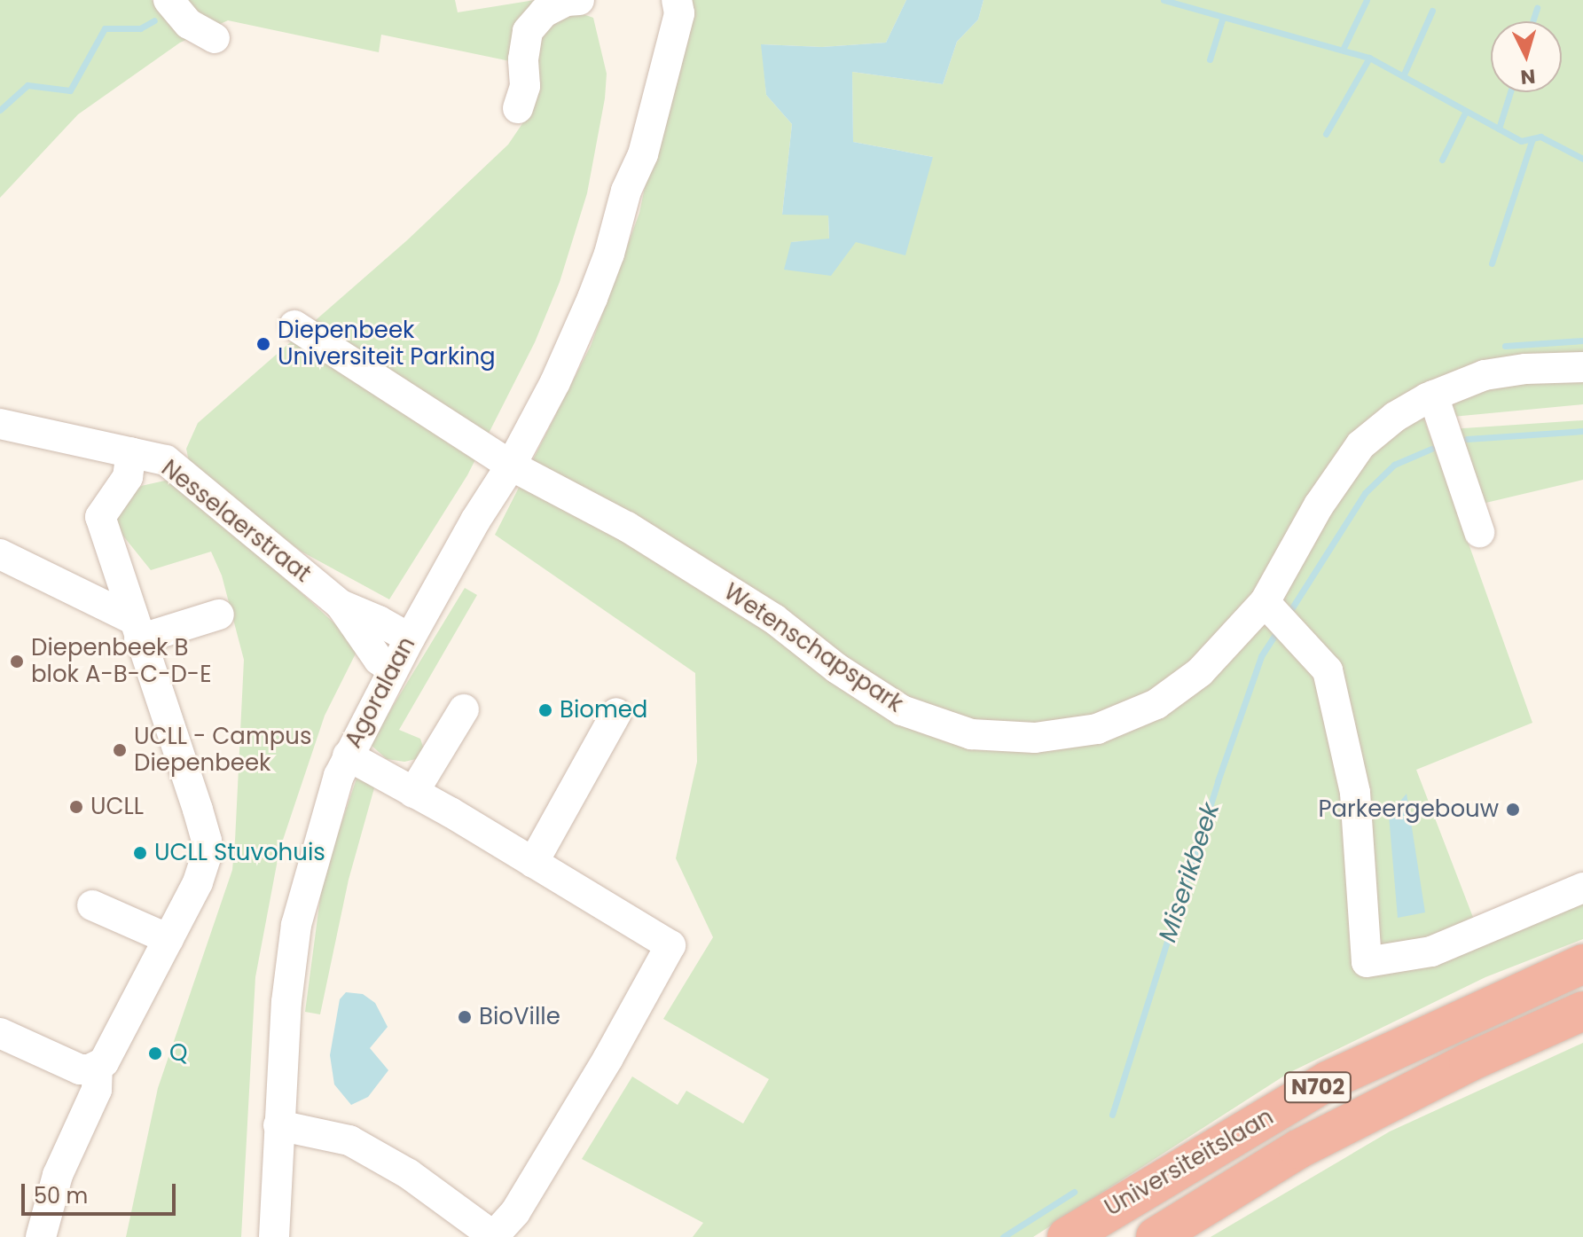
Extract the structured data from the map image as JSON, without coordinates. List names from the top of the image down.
{
  "streets": {
    "highway": ["N702", "Universiteitslaan"],
    "street": ["Nesselaerstraat", "Wetenschapspark", "Agoralaan"]
  },
  "crossings": [
    ["Nesselaerstraat", "Agoralaan"],
    ["Wetenschapspark", "Agoralaan"]
  ],
  "water": ["Miserikbeek"],
  "places": [
    "Diepenbeek Universiteit Parking",
    "Diepenbeek B blok A-B-C-D-E",
    "Biomed",
    "UCLL - Campus Diepenbeek",
    "UCLL",
    "Parkeergebouw",
    "UCLL Stuvohuis",
    "BioVille",
    "Q"
  ],
  "scale_bar": "50 m",
  "north": "bottom"
}
